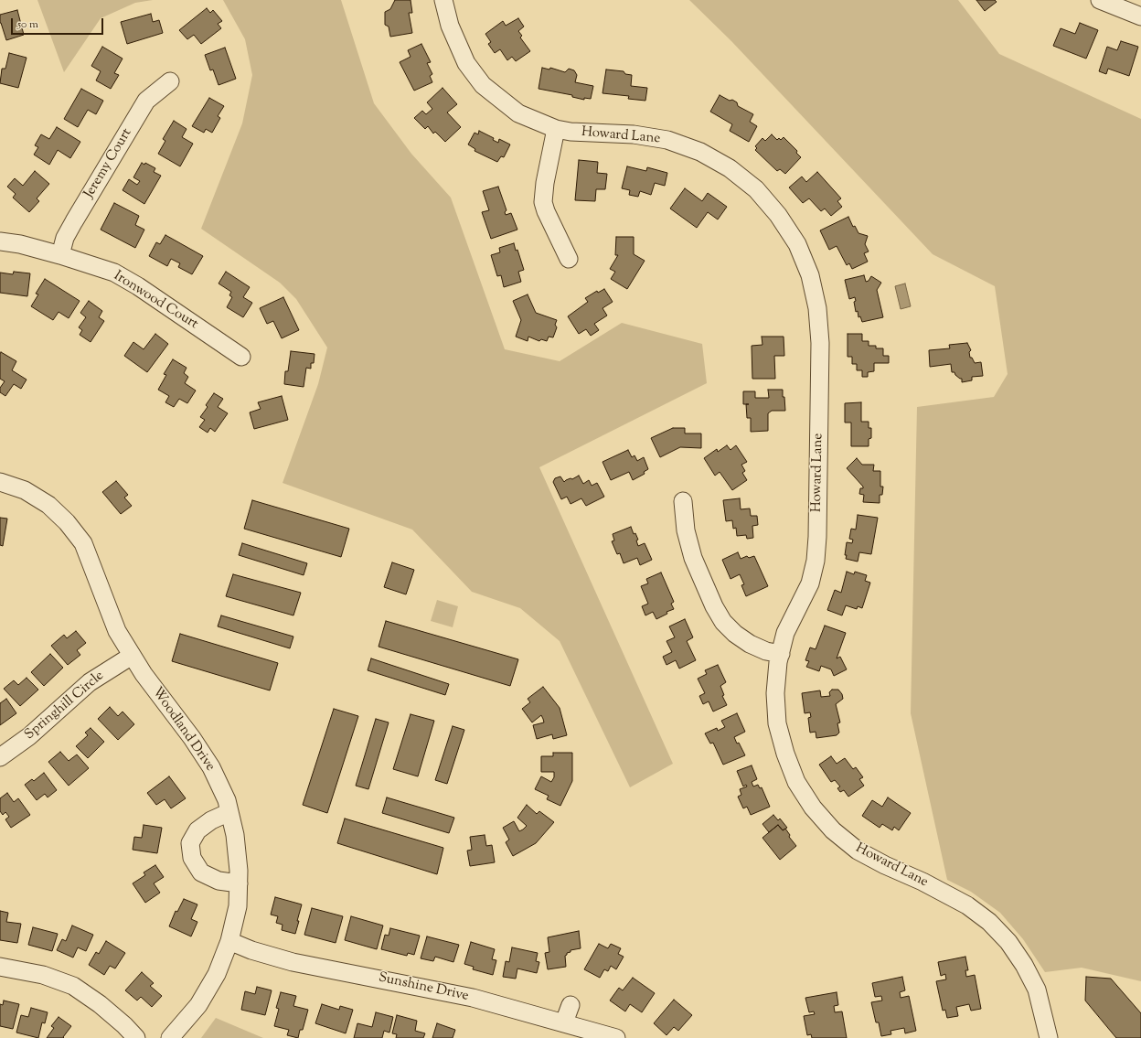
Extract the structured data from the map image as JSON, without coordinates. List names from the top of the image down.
{
  "streets": {
    "street": [
      "Howard Lane",
      "Jeremy Court",
      "Ironwood Court",
      "Springhill Circle",
      "Woodland Drive",
      "Sunshine Drive"
    ]
  },
  "crossings": [
    ["Jeremy Court", "Ironwood Court"],
    ["Springhill Circle", "Woodland Drive"],
    ["Woodland Drive", "Sunshine Drive"]
  ],
  "scale_bar": "50 m"
}
